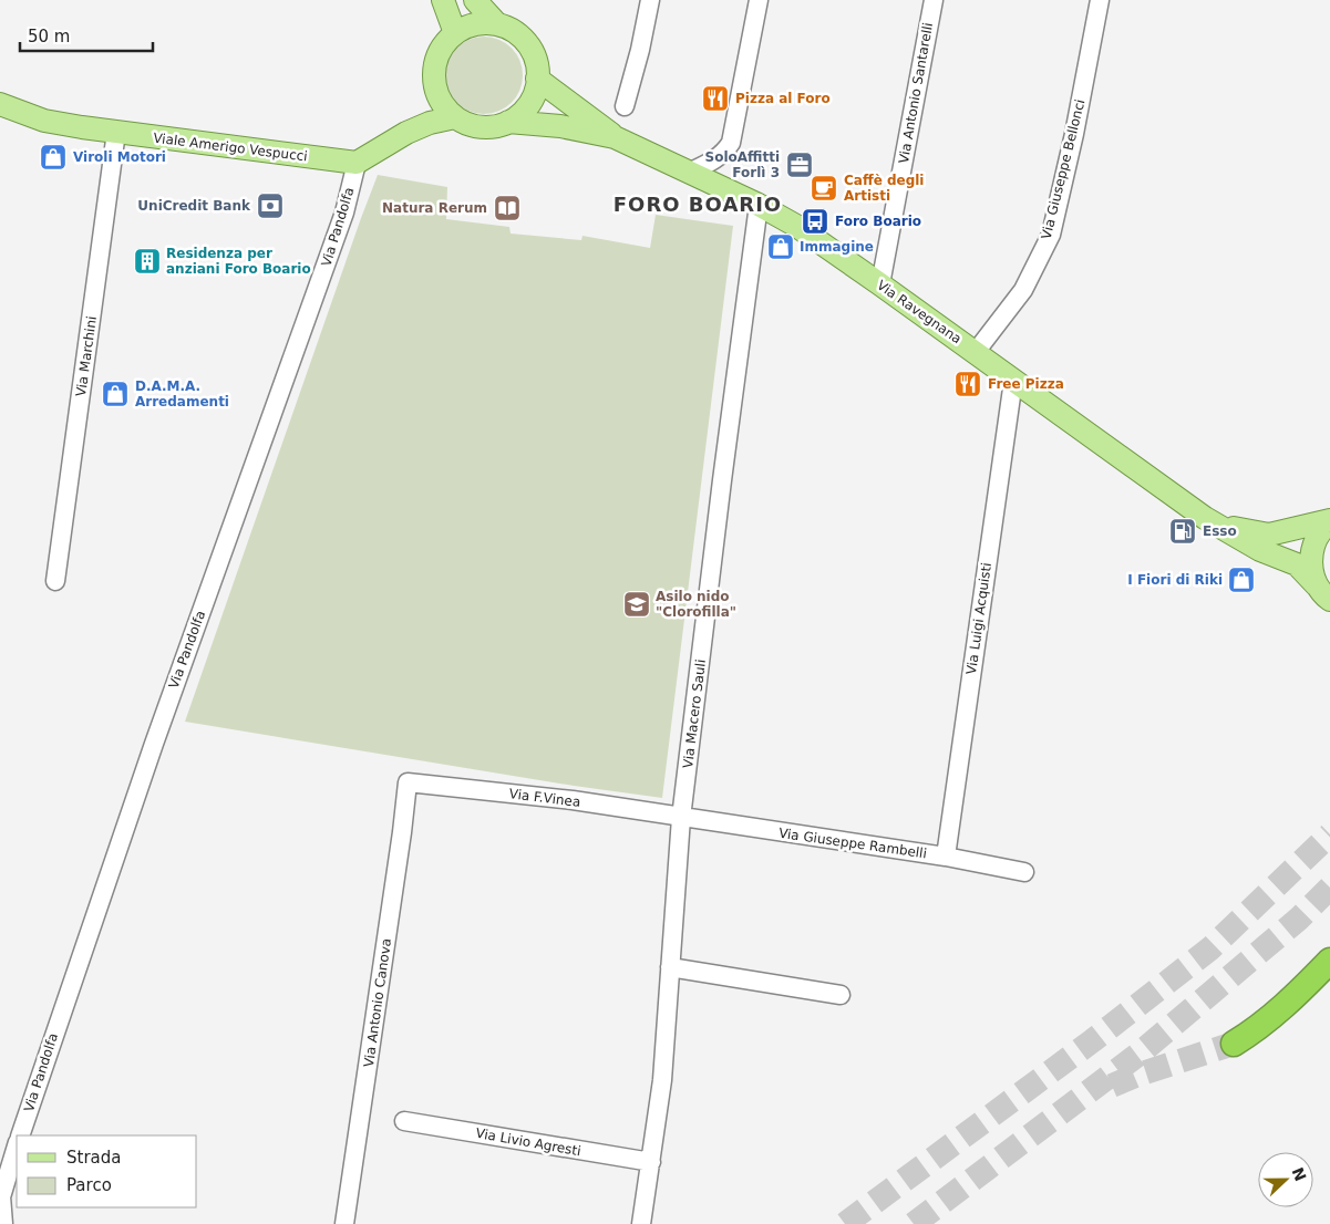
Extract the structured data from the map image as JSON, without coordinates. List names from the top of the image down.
{
  "streets": {
    "main road": ["Viale Amerigo Vespucci", "Via Ravegnana"],
    "street": [
      "Via Antonio Santarelli",
      "Via Giuseppe Bellonci",
      "Via Pandolfa",
      "Via Marchini",
      "Via Luigi Acquisti",
      "Via Macero Sauli",
      "Via F.Vinea",
      "Via Giuseppe Rambelli",
      "Via Antonio Canova",
      "Via Livio Agresti"
    ]
  },
  "crossings": [
    ["Via Antonio Santarelli", "Via Ravegnana"],
    ["Viale Amerigo Vespucci", "Via Pandolfa"],
    ["Viale Amerigo Vespucci", "Via Marchini"],
    ["Via Giuseppe Bellonci", "Via Ravegnana"],
    ["Via Ravegnana", "Via Luigi Acquisti"],
    ["Via Ravegnana", "Via Macero Sauli"],
    ["Via Luigi Acquisti", "Via Giuseppe Rambelli"],
    ["Via Macero Sauli", "Via F.Vinea"],
    ["Via Macero Sauli", "Via Giuseppe Rambelli"],
    ["Via Macero Sauli", "Via Livio Agresti"],
    ["Via F.Vinea", "Via Giuseppe Rambelli"],
    ["Via F.Vinea", "Via Antonio Canova"]
  ],
  "districts": ["FORO BOARIO"],
  "places": {
    "restaurant": ["Pizza al Foro", "Free Pizza"],
    "shop": [
      "Viroli Motori",
      "Immagine",
      "D.A.M.A. Arredamenti",
      "I Fiori di Riki"
    ],
    "office": ["SoloAffitti Forlì 3"],
    "cafe": ["Caffè degli Artisti"],
    "bank": ["UniCredit Bank"],
    "library": ["Natura Rerum"],
    "bus stop": ["Foro Boario"],
    "building": ["Residenza per anziani Foro Boario"],
    "fuel station": ["Esso"],
    "school or university": ["Asilo nido \"Clorofilla\""]
  },
  "legend": ["Strada", "Parco"],
  "scale_bar": "50 m",
  "north": "right"
}
